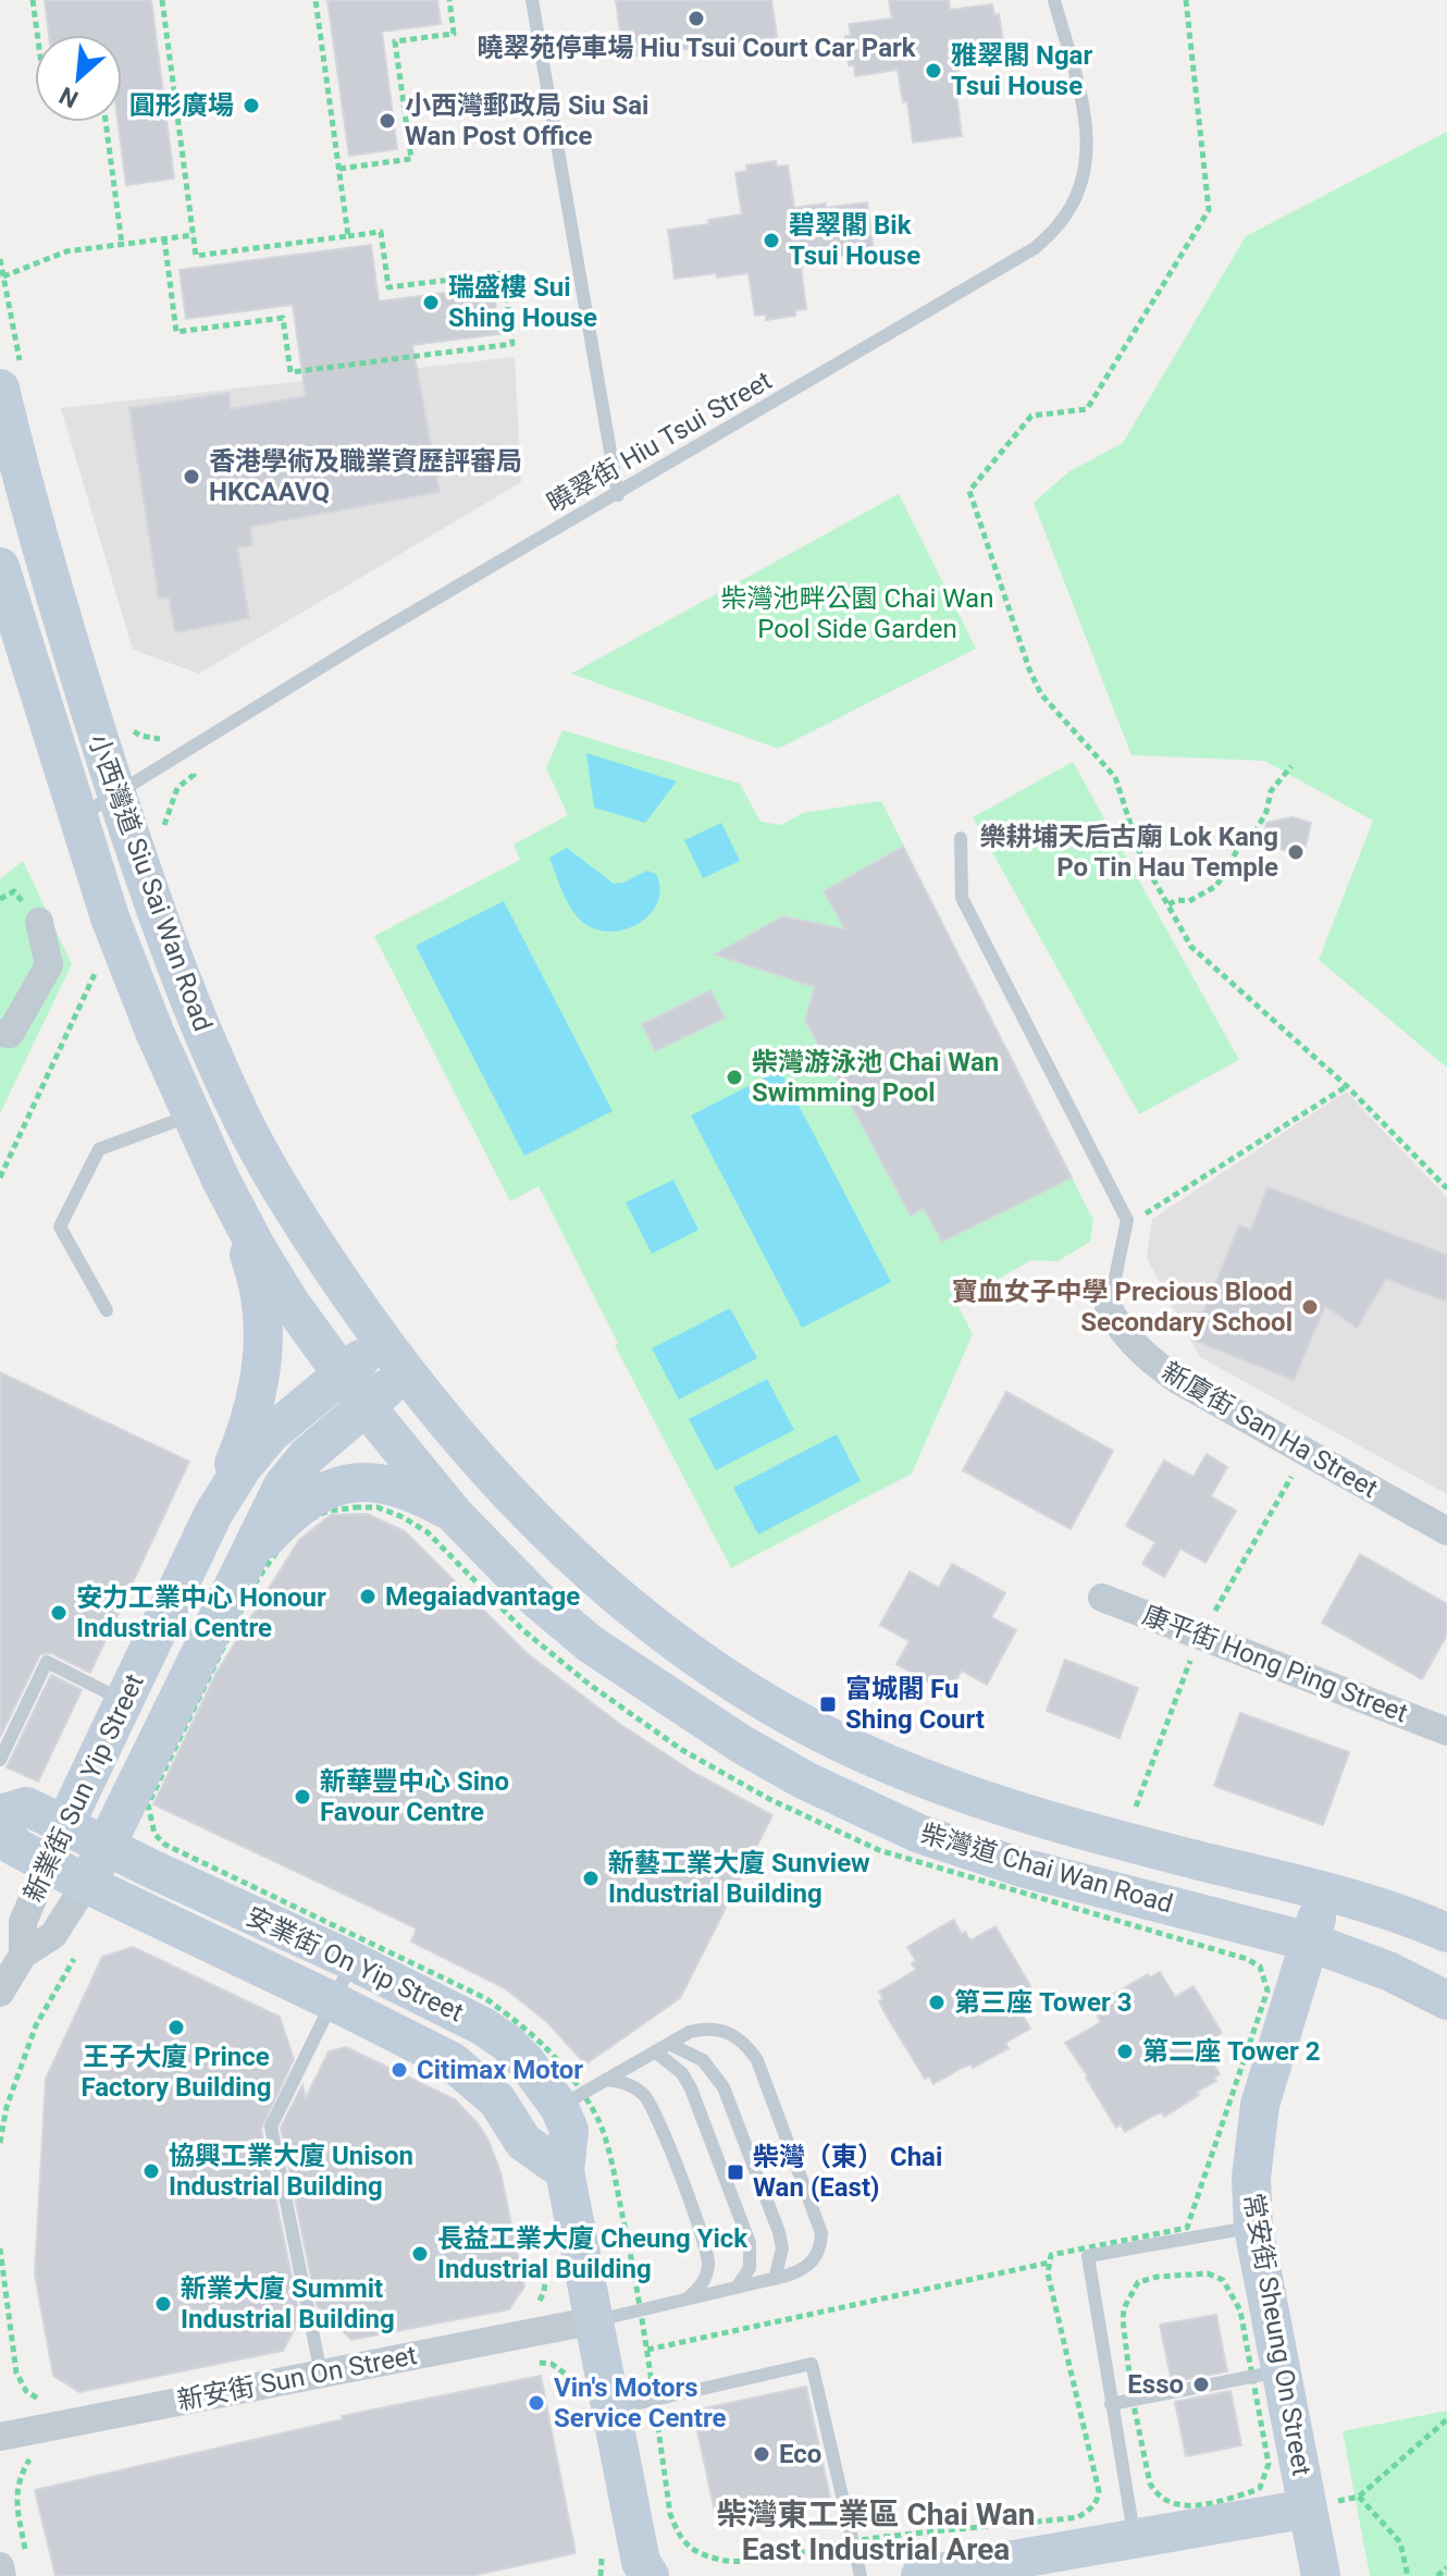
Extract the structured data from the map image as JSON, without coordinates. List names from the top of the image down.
{
  "streets": {
    "main road": [
      "小西灣道 Siu Sai Wan Road",
      "新業街 Sun Yip Street",
      "柴灣道 Chai Wan Road",
      "安業街 On Yip Street",
      "常安街 Sheung On Street"
    ],
    "street": ["新廈街 San Ha Street", "康平街 Hong Ping Street", "新安街 Sun On Street"],
    "lane": ["曉翠街 Hiu Tsui Street"]
  },
  "crossings": [
    ["曉翠街 Hiu Tsui Street", "小西灣道 Siu Sai Wan Road"],
    ["小西灣道 Siu Sai Wan Road", "新業街 Sun Yip Street"],
    ["小西灣道 Siu Sai Wan Road", "柴灣道 Chai Wan Road"],
    ["新業街 Sun Yip Street", "柴灣道 Chai Wan Road"],
    ["新業街 Sun Yip Street", "安業街 On Yip Street"],
    ["柴灣道 Chai Wan Road", "常安街 Sheung On Street"],
    ["安業街 On Yip Street", "新安街 Sun On Street"]
  ],
  "districts": ["柴灣東工業區 Chai Wan East Industrial Area"],
  "parks": ["柴灣池畔公園 Chai Wan Pool Side Garden"],
  "places": {
    "other": [
      "曉翠苑停車場 Hiu Tsui Court Car Park",
      "雅翠閣 Ngar Tsui House",
      "圓形廣場",
      "小西灣郵政局 Siu Sai Wan Post Office",
      "碧翠閣 Bik Tsui House",
      "瑞盛樓 Sui Shing House",
      "香港學術及職業資歷評審局 HKCAAVQ",
      "樂耕埔天后古廟 Lok Kang Po Tin Hau Temple",
      "柴灣游泳池 Chai Wan Swimming Pool",
      "寶血女子中學 Precious Blood Secondary School",
      "Megaiadvantage",
      "安力工業中心 Honour Industrial Centre",
      "新華豐中心 Sino Favour Centre",
      "新藝工業大廈 Sunview Industrial Building",
      "第三座 Tower 3",
      "王子大廈 Prince Factory Building",
      "第二座 Tower 2",
      "Citimax Motor",
      "協興工業大廈 Unison Industrial Building",
      "長益工業大廈 Cheung Yick Industrial Building",
      "新業大廈 Summit Industrial Building",
      "Esso",
      "Vin's Motors Service Centre",
      "Eco"
    ],
    "transit": ["富城閣 Fu Shing Court", "柴灣（東） Chai Wan (East)"]
  },
  "north": "bottom left"
}
